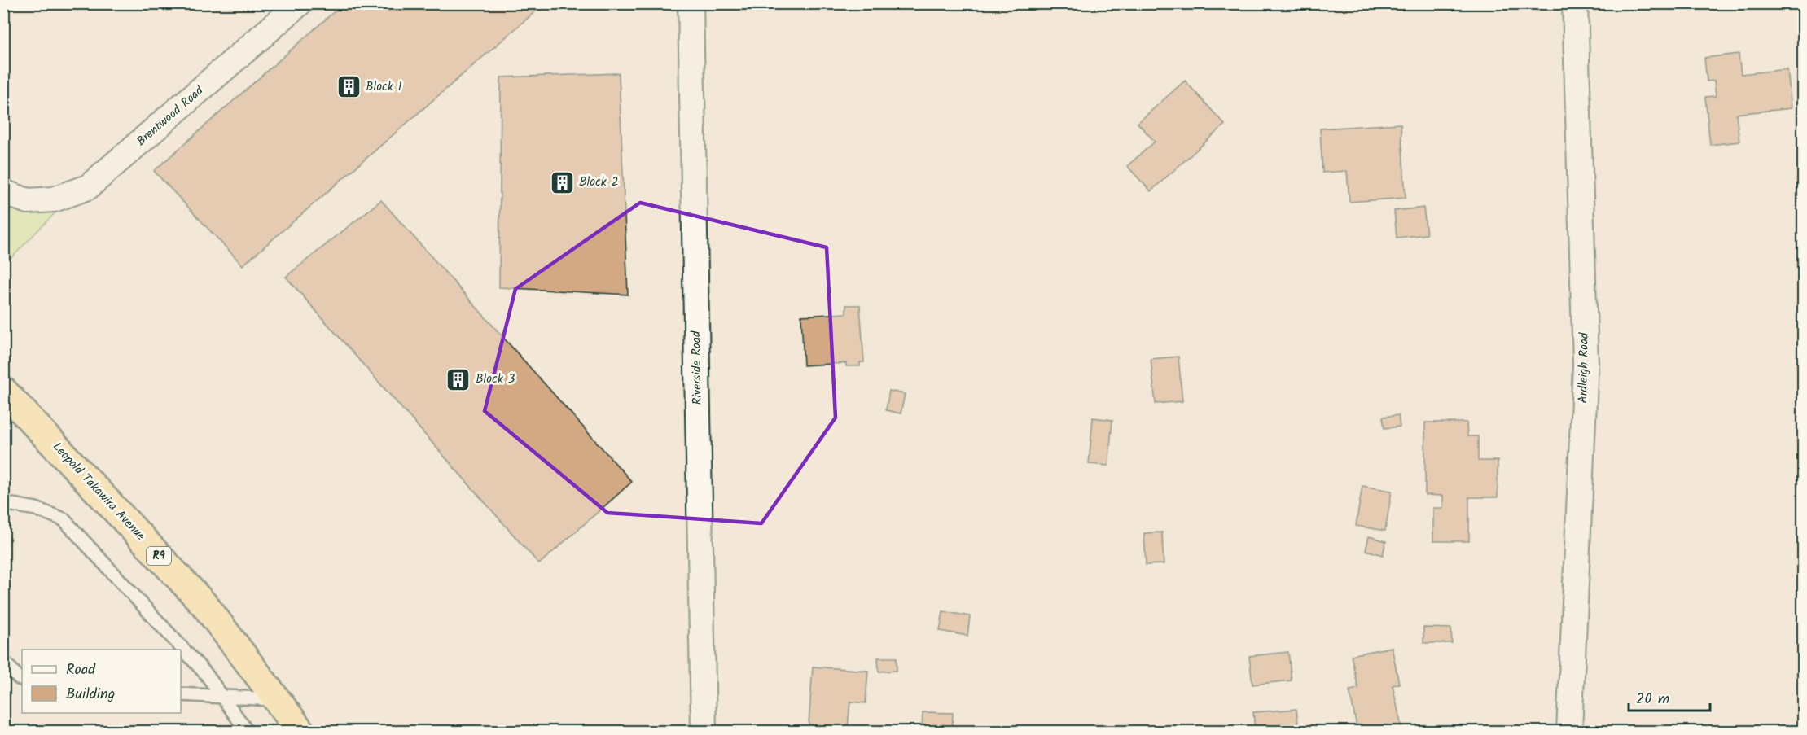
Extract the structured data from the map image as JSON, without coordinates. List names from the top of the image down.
{
  "streets": {
    "highway": ["Leopold Takawira Avenue", "R9"],
    "street": ["Brentwood Road", "Riverside Road", "Ardleigh Road"]
  },
  "places": {
    "building": ["Block 1", "Block 2", "Block 3"]
  },
  "legend": ["Road", "Building"],
  "scale_bar": "20 m"
}
